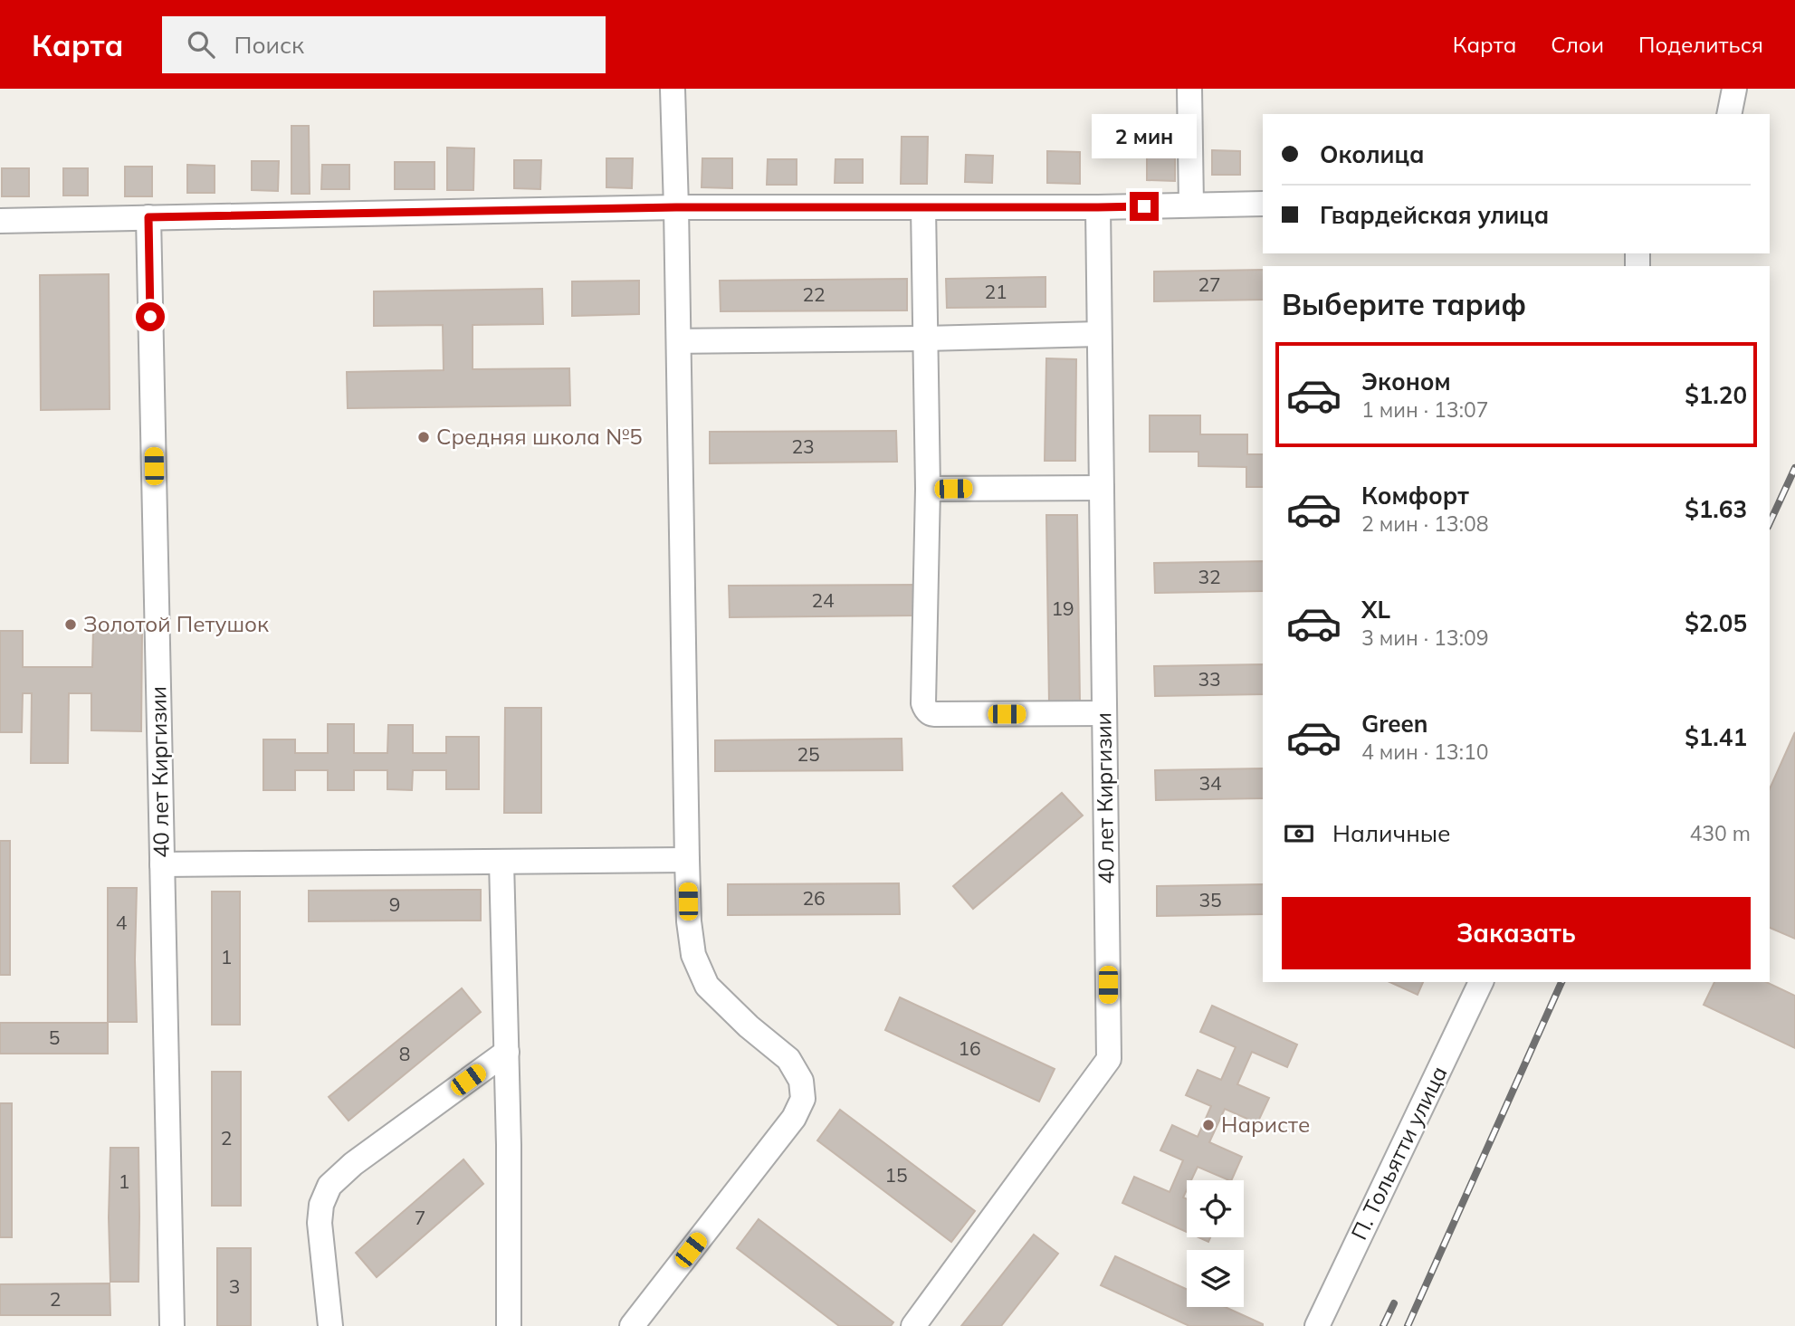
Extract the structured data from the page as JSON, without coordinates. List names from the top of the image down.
{
  "streets": {
    "street": ["40 лет Киргизии", "П. Тольятти улица"]
  },
  "places": ["Средняя школа №5", "Золотой Петушок", "Наристе"],
  "house_numbers": [
    "27",
    "21",
    "22",
    "23",
    "32",
    "24",
    "19",
    "33",
    "25",
    "34",
    "26",
    "35",
    "9",
    "4",
    "1",
    "5",
    "16",
    "8",
    "2",
    "15",
    "1",
    "7",
    "3",
    "2"
  ],
  "page": {
    "header": "Карта",
    "search": "Поиск",
    "nav": ["Карта", "Слои", "Поделиться"],
    "bubble": "2 мин",
    "banner": ["Околица", "Гвардейская улица"],
    "heading": "Выберите тариф",
    "list": [
      {
        "name": "Эконом",
        "note": "1 мин · 13:07",
        "value": "$1.20"
      },
      {
        "name": "Комфорт",
        "note": "2 мин · 13:08",
        "value": "$1.63"
      },
      {
        "name": "XL",
        "note": "3 мин · 13:09",
        "value": "$2.05"
      },
      {
        "name": "Green",
        "note": "4 мин · 13:10",
        "value": "$1.41"
      }
    ],
    "pay": ["Наличные", "430 m"],
    "buttons": "Заказать"
  }
}
